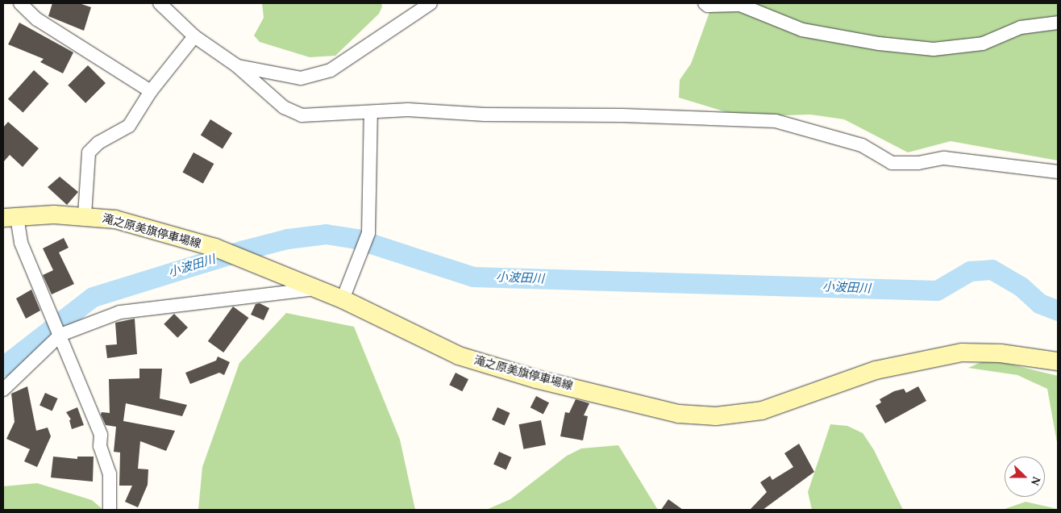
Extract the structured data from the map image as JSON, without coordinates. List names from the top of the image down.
{
  "streets": {
    "main road": ["滝之原美旗停車場線"]
  },
  "water": ["小波田川"],
  "north": "right"
}
